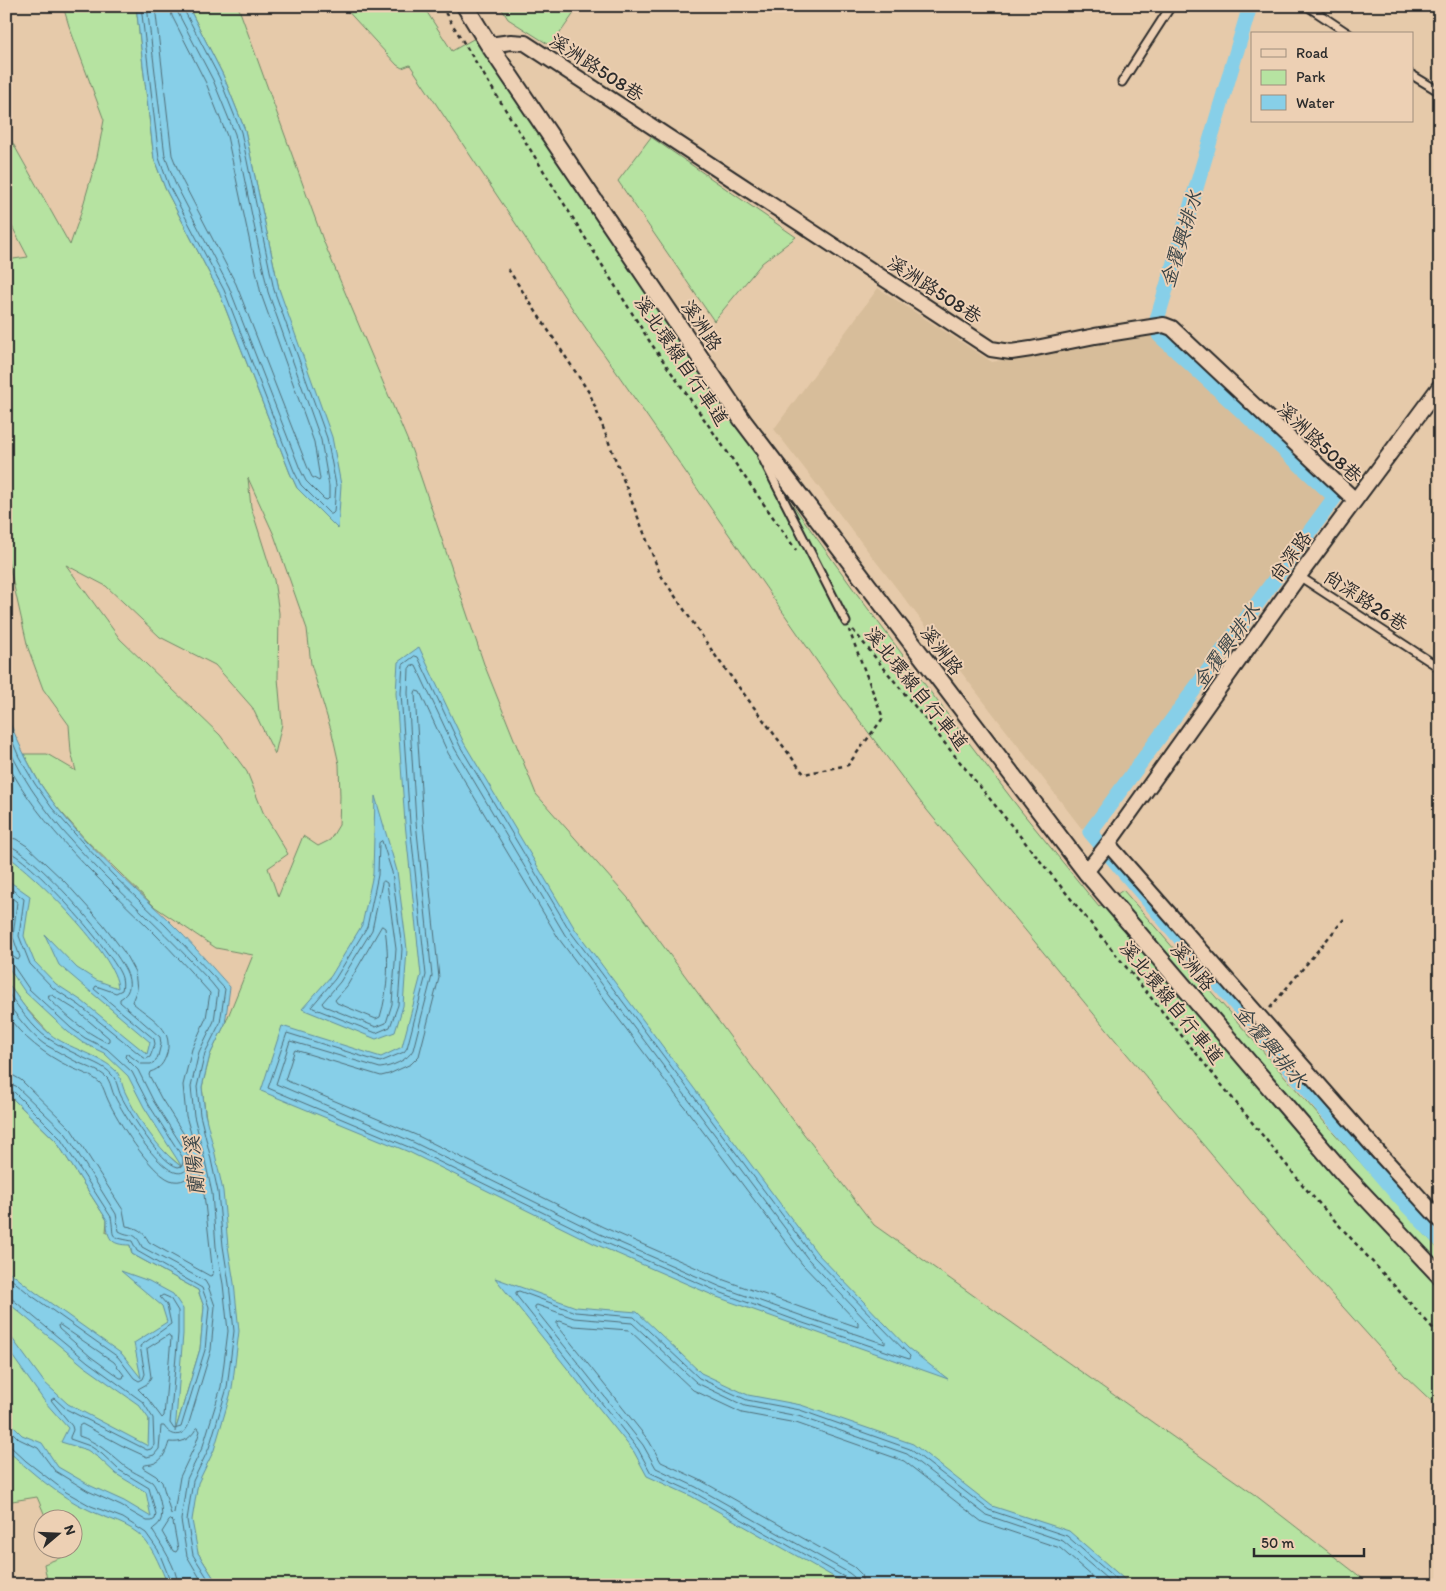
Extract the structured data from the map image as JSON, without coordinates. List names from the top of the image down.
{
  "streets": {
    "street": ["溪洲路508巷", "溪洲路", "尚深路"],
    "lane": ["尚深路26巷"],
    "path": ["溪北環線自行車道"]
  },
  "crossings": [
    ["溪洲路508巷", "溪洲路"],
    ["溪洲路508巷", "尚深路"],
    ["溪洲路", "尚深路"],
    ["尚深路", "尚深路26巷"]
  ],
  "water": ["金覆興排水", "蘭陽溪"],
  "legend": ["Road", "Park", "Water"],
  "scale_bar": "50 m",
  "north": "right"
}
